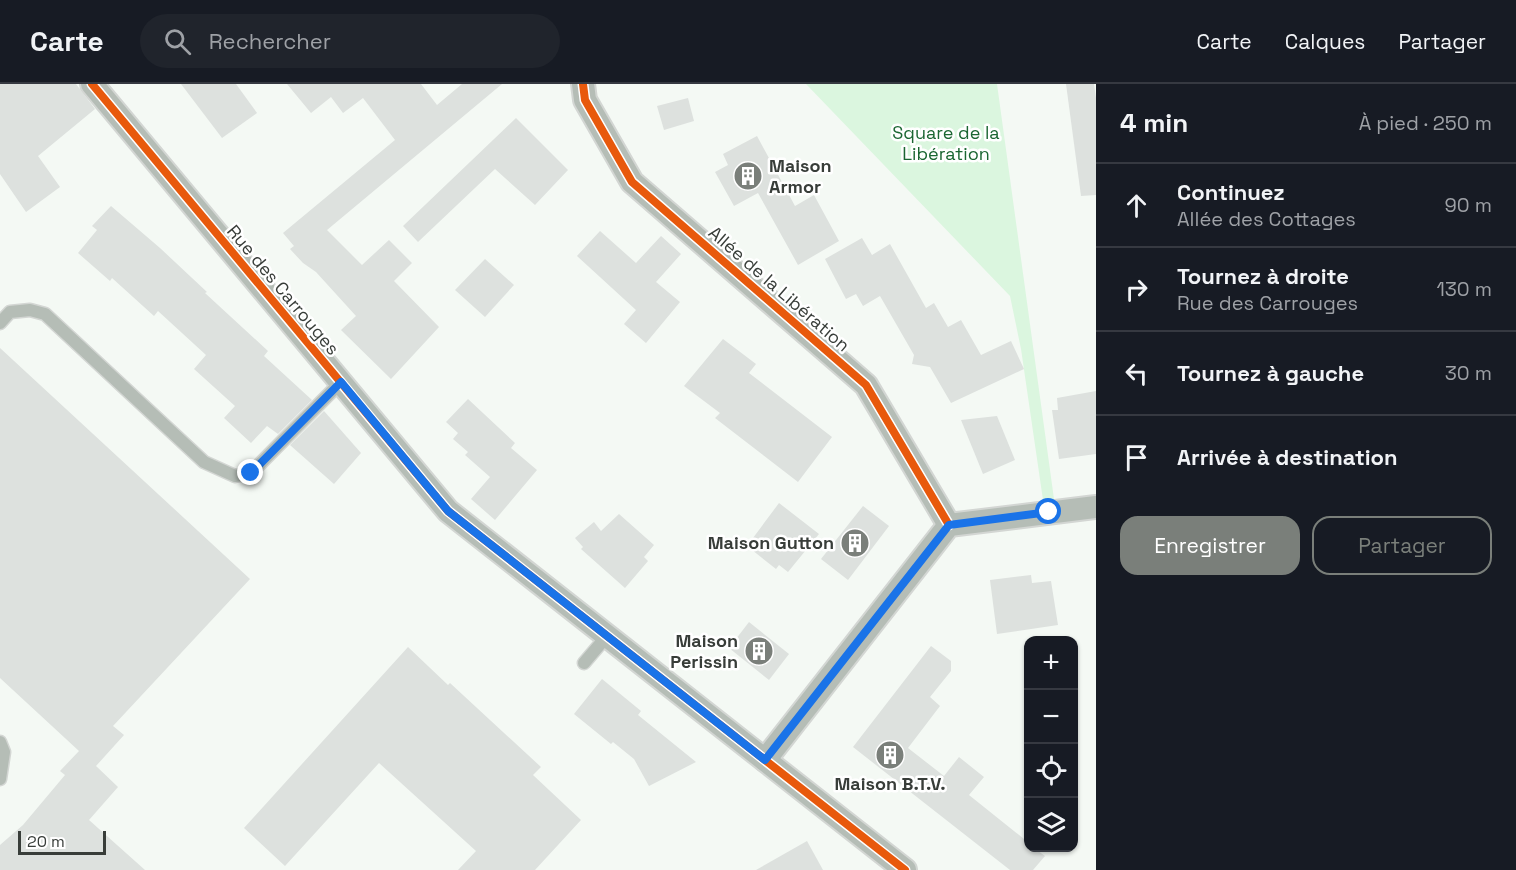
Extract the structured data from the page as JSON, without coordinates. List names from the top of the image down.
{
  "streets": {
    "street": ["Allée de la Libération", "Rue des Carrouges"]
  },
  "parks": ["Square de la Libération"],
  "places": {
    "building": [
      "Maison Armor",
      "Maison Gutton",
      "Maison Perissin",
      "Maison B.T.V."
    ]
  },
  "scale_bar": "20 m",
  "page": {
    "header": "Carte",
    "search": "Rechercher",
    "nav": ["Carte", "Calques", "Partager"],
    "heading": ["4 min", "À pied · 250 m"],
    "list": [
      ["Continuez", "Allée des Cottages", "90 m"],
      ["Tournez à droite", "Rue des Carrouges", "130 m"],
      ["Tournez à gauche", "30 m"],
      "Arrivée à destination"
    ],
    "buttons": ["Enregistrer", "Partager"],
    "map_buttons": ["+", "−"],
    "scale": "20 m"
  }
}
